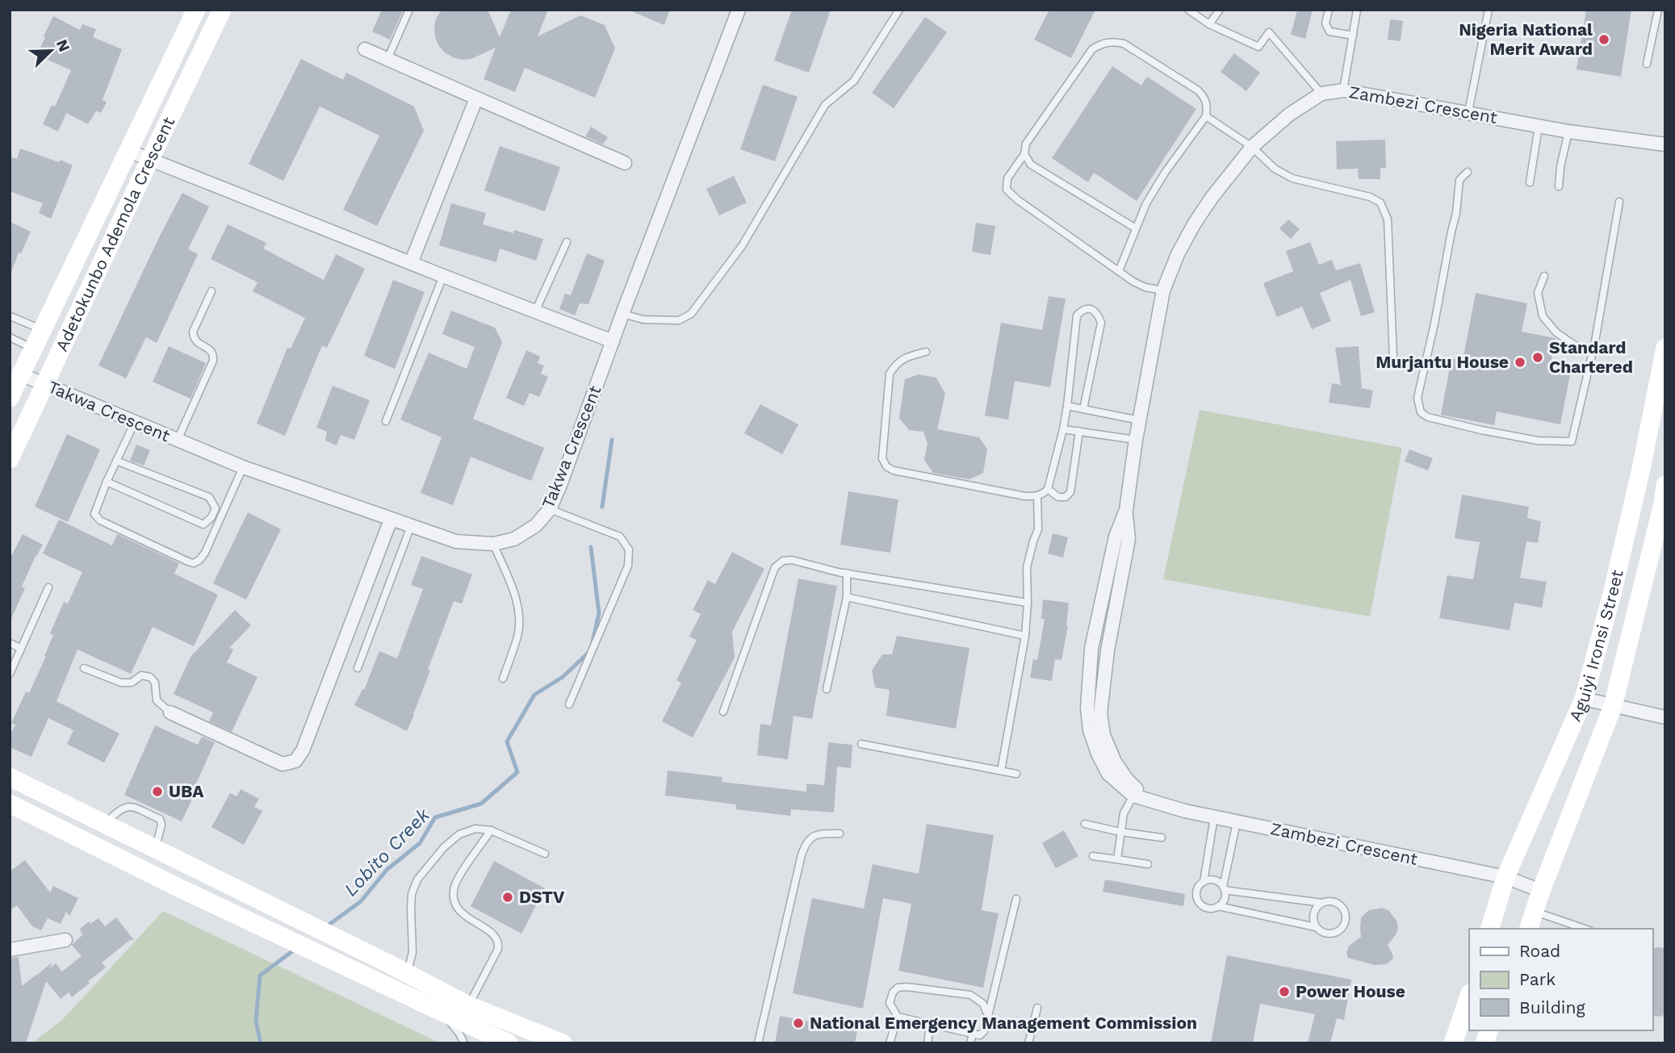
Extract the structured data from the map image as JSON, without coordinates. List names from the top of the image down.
{
  "streets": {
    "main road": ["Adetokunbo Ademola Crescent", "Aguiyi Ironsi Street"],
    "street": ["Zambezi Crescent", "Takwa Crescent"]
  },
  "crossings": [
    ["Zambezi Crescent", "Aguiyi Ironsi Street"],
    ["Adetokunbo Ademola Crescent", "Takwa Crescent"]
  ],
  "water": ["Lobito Creek"],
  "places": [
    "Nigeria National Merit Award",
    "Standard Chartered",
    "Murjantu House",
    "UBA",
    "DSTV",
    "Power House",
    "National Emergency Management Commission"
  ],
  "legend": ["Road", "Park", "Building"],
  "north": "top right"
}
